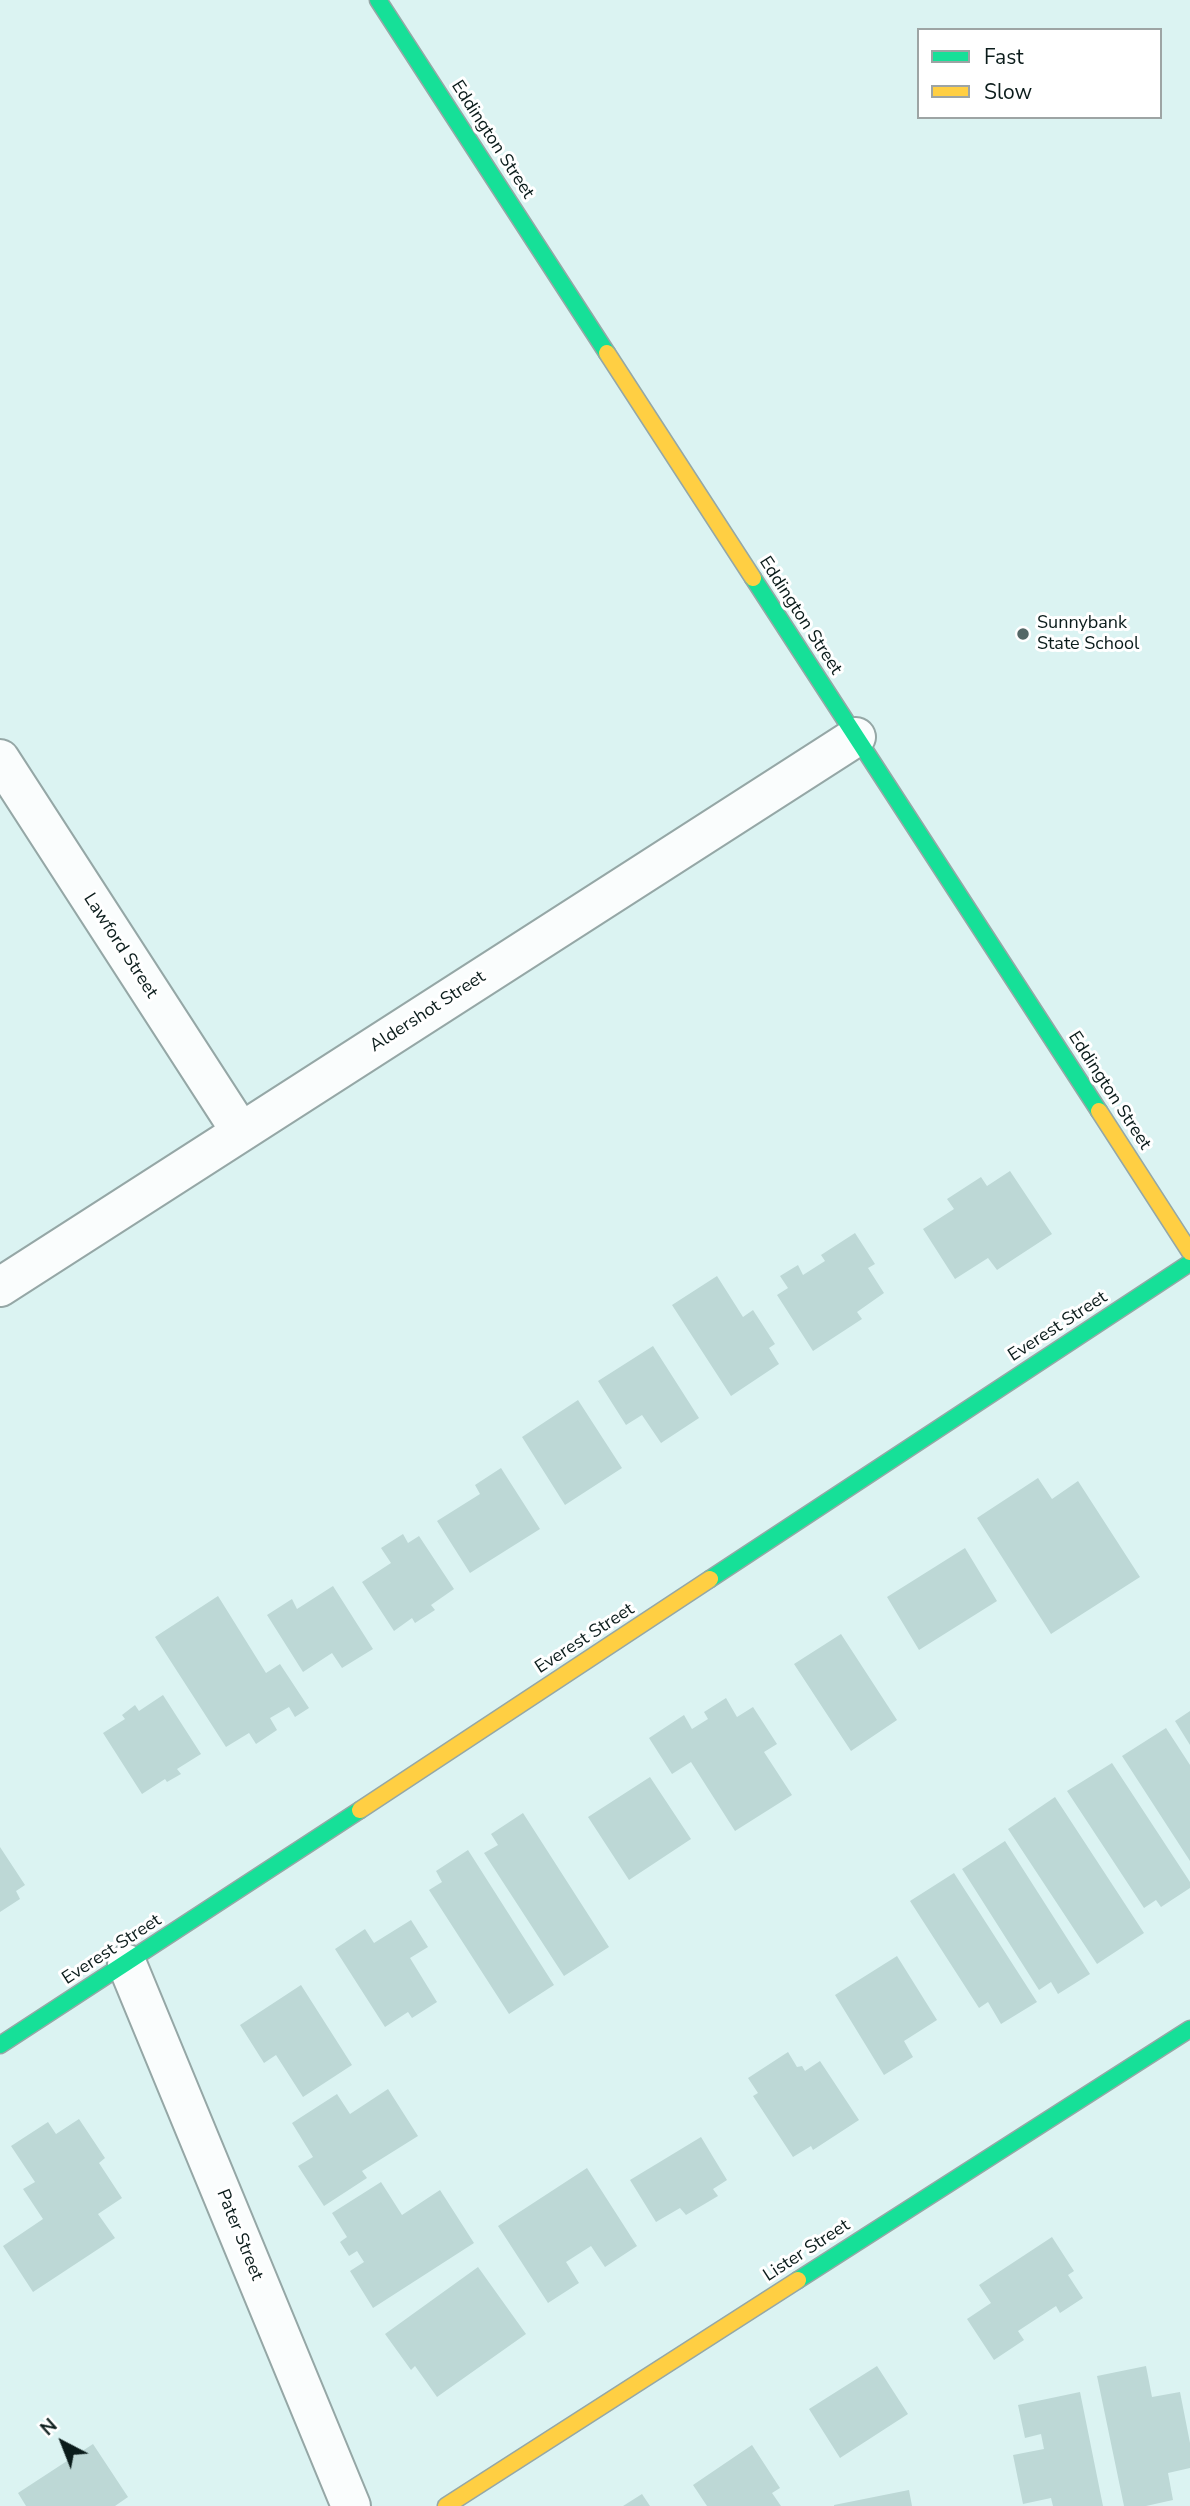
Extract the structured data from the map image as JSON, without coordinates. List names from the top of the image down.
{
  "streets": {
    "street": [
      "Eddington Street",
      "Lawford Street",
      "Aldershot Street",
      "Everest Street",
      "Pater Street",
      "Lister Street"
    ]
  },
  "crossings": [
    ["Eddington Street", "Aldershot Street"],
    ["Lawford Street", "Aldershot Street"],
    ["Everest Street", "Pater Street"]
  ],
  "places": ["Sunnybank State School"],
  "legend": ["Fast", "Slow"],
  "north": "top left"
}
